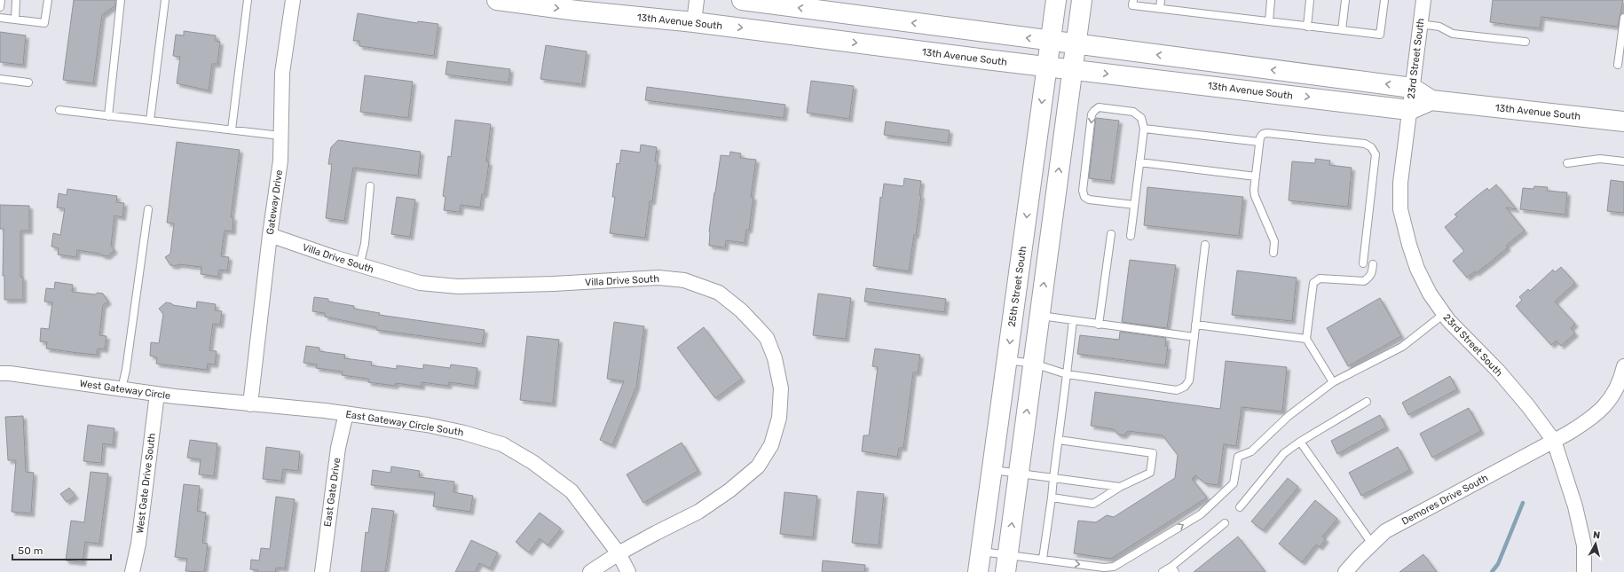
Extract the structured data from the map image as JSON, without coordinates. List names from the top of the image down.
{
  "streets": {
    "main road": ["13th Avenue South", "25th Street South"],
    "street": [
      "23rd Street South",
      "Gateway Drive",
      "Villa Drive South",
      "West Gateway Circle",
      "East Gateway Circle South",
      "West Gate Drive South",
      "East Gate Drive",
      "Demores Drive South"
    ]
  },
  "crossings": [
    ["13th Avenue South", "23rd Street South"],
    ["13th Avenue South", "25th Street South"],
    ["23rd Street South", "Demores Drive South"],
    ["Gateway Drive", "Villa Drive South"],
    ["Gateway Drive", "West Gateway Circle"],
    ["Gateway Drive", "East Gateway Circle South"],
    ["Villa Drive South", "East Gateway Circle South"],
    ["West Gateway Circle", "East Gateway Circle South"],
    ["West Gateway Circle", "West Gate Drive South"],
    ["East Gateway Circle South", "East Gate Drive"]
  ],
  "scale_bar": "50 m",
  "north": "top"
}
